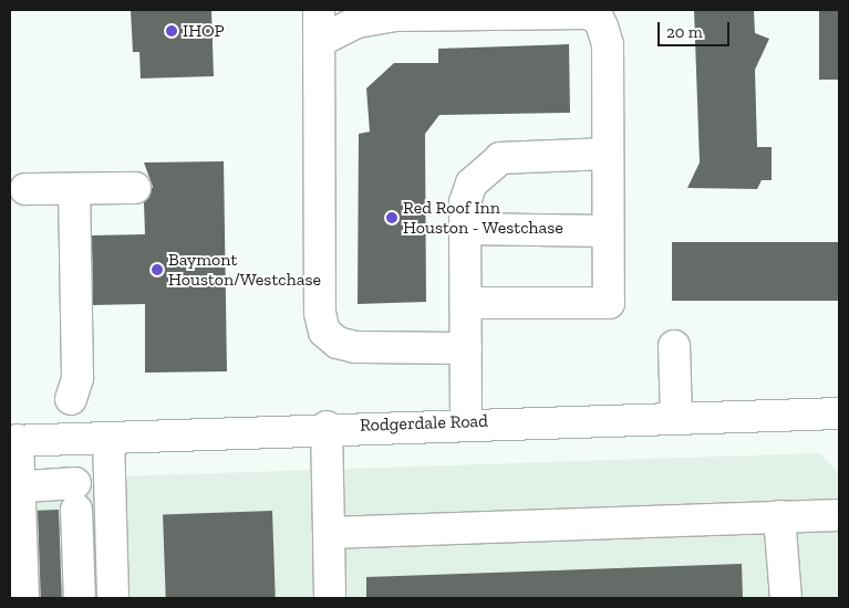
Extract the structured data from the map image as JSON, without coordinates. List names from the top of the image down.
{
  "streets": {
    "street": ["Rodgerdale Road"]
  },
  "places": ["IHOP", "Red Roof Inn Houston - Westchase", "Baymont Houston/Westchase"],
  "scale_bar": "20 m"
}
